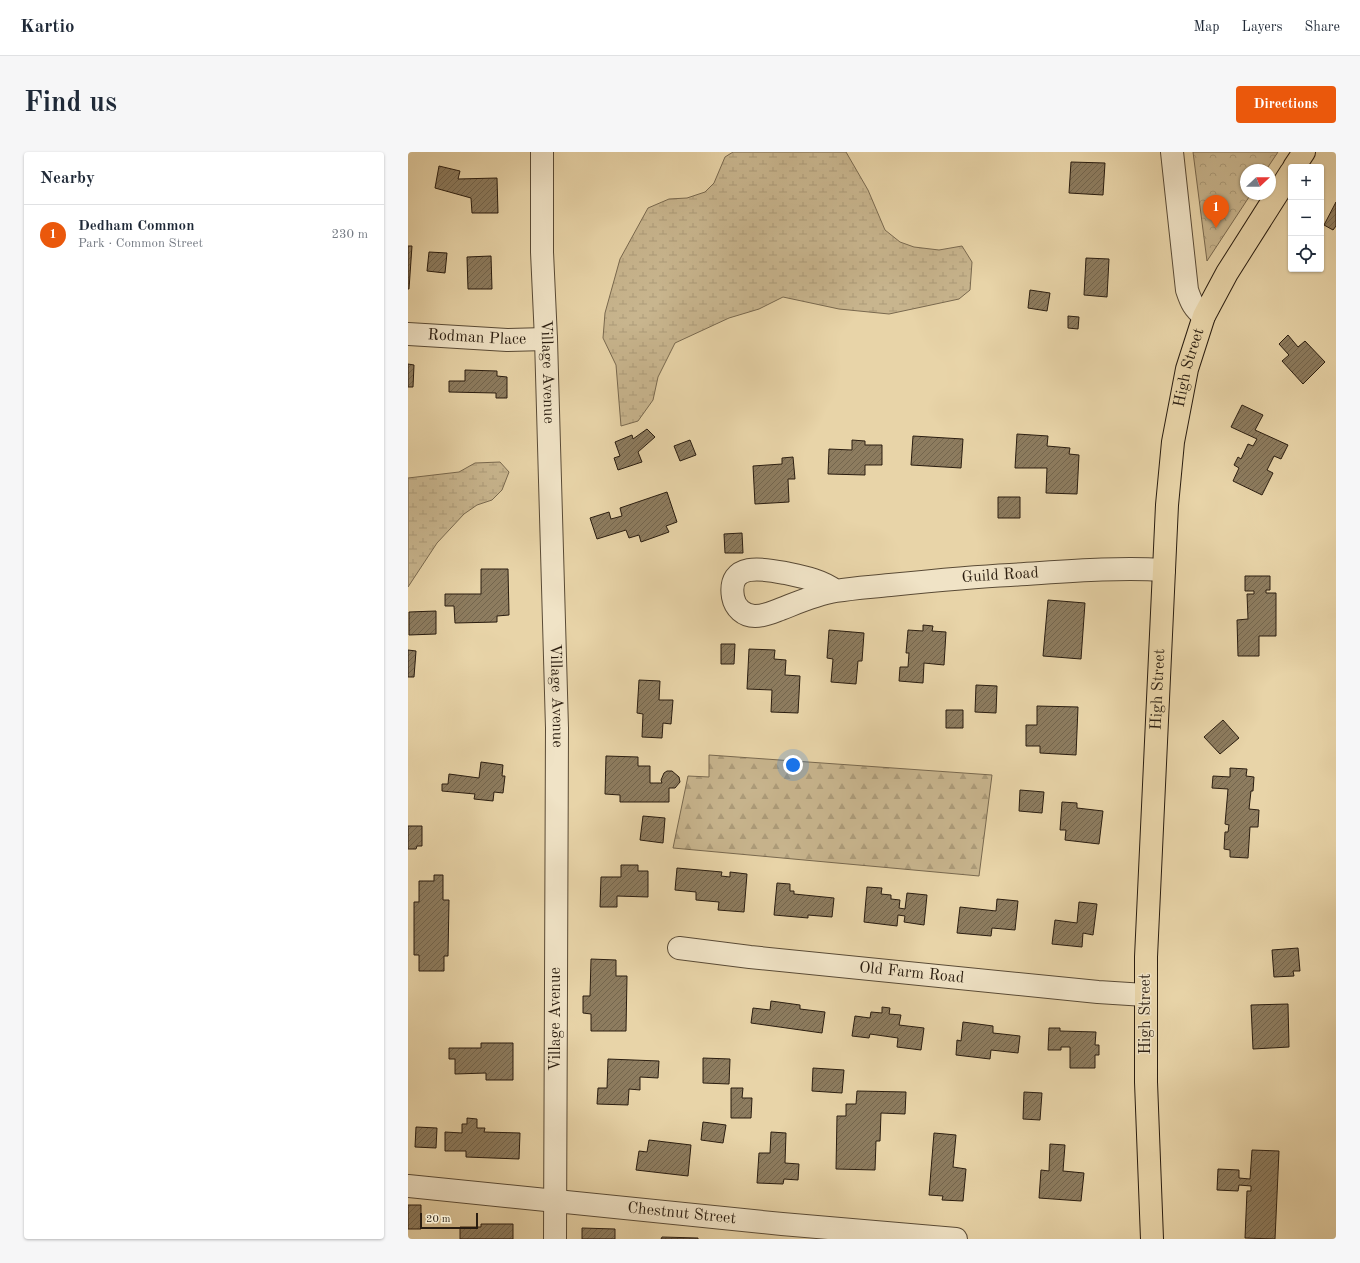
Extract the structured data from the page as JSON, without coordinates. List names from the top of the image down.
{
  "streets": {
    "main road": ["High Street"],
    "street": [
      "Rodman Place",
      "Village Avenue",
      "Guild Road",
      "Old Farm Road",
      "Chestnut Street"
    ]
  },
  "crossings": [
    ["Rodman Place", "Village Avenue"],
    ["High Street", "Guild Road"],
    ["High Street", "Old Farm Road"],
    ["Village Avenue", "Chestnut Street"]
  ],
  "scale_bar": "20 m",
  "north": "right",
  "page": {
    "header": "Kartio",
    "nav": ["Map", "Layers", "Share"],
    "buttons": "Directions",
    "title": "Find us",
    "heading": "Nearby",
    "map_buttons": ["+", "−"],
    "pins": "1",
    "list": [
      {
        "mark": "1",
        "name": "Dedham Common",
        "note": "Park · Common Street",
        "value": "230 m"
      }
    ],
    "scale": "20 m"
  }
}
